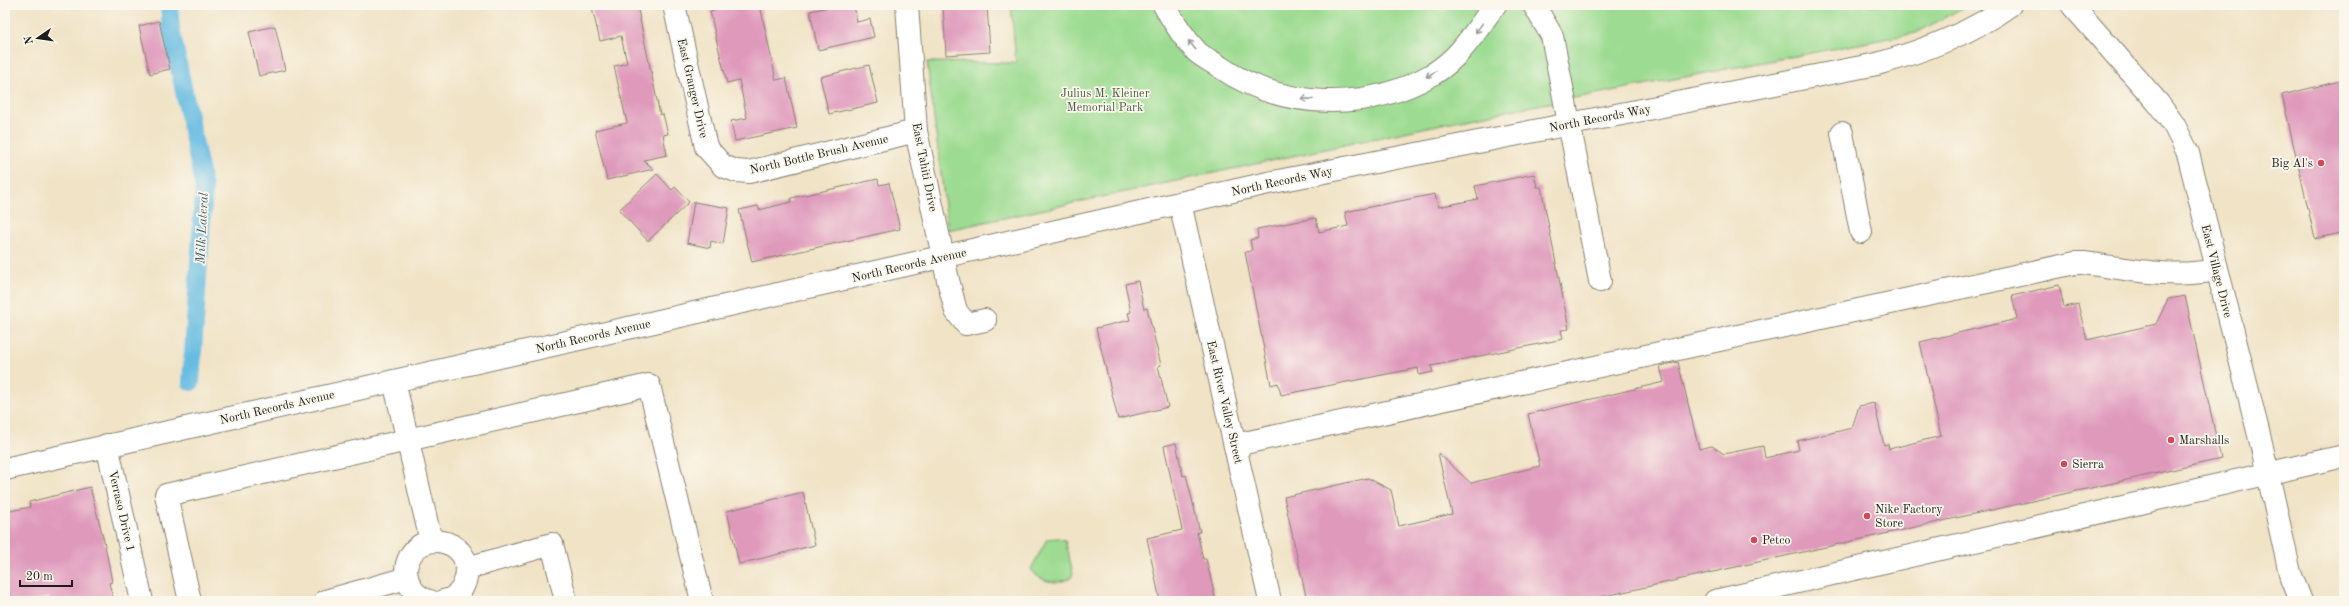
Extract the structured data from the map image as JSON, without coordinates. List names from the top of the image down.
{
  "streets": {
    "street": [
      "East Granger Drive",
      "North Records Way",
      "North Bottle Brush Avenue",
      "East Tahiti Drive",
      "North Records Avenue",
      "East Village Drive",
      "East River Valley Street",
      "Verraso Drive 1"
    ]
  },
  "crossings": [
    ["East Granger Drive", "North Bottle Brush Avenue"],
    ["North Records Way", "North Records Avenue"],
    ["North Records Way", "East River Valley Street"],
    ["North Bottle Brush Avenue", "East Tahiti Drive"],
    ["East Tahiti Drive", "North Records Avenue"],
    ["North Records Avenue", "East River Valley Street"],
    ["North Records Avenue", "Verraso Drive 1"]
  ],
  "water": ["Milk Lateral"],
  "parks": ["Julius M. Kleiner Memorial Park"],
  "places": [
    "Big Al's",
    "Marshalls",
    "Sierra",
    "Nike Factory Store",
    "Petco"
  ],
  "scale_bar": "20 m",
  "north": "left"
}
